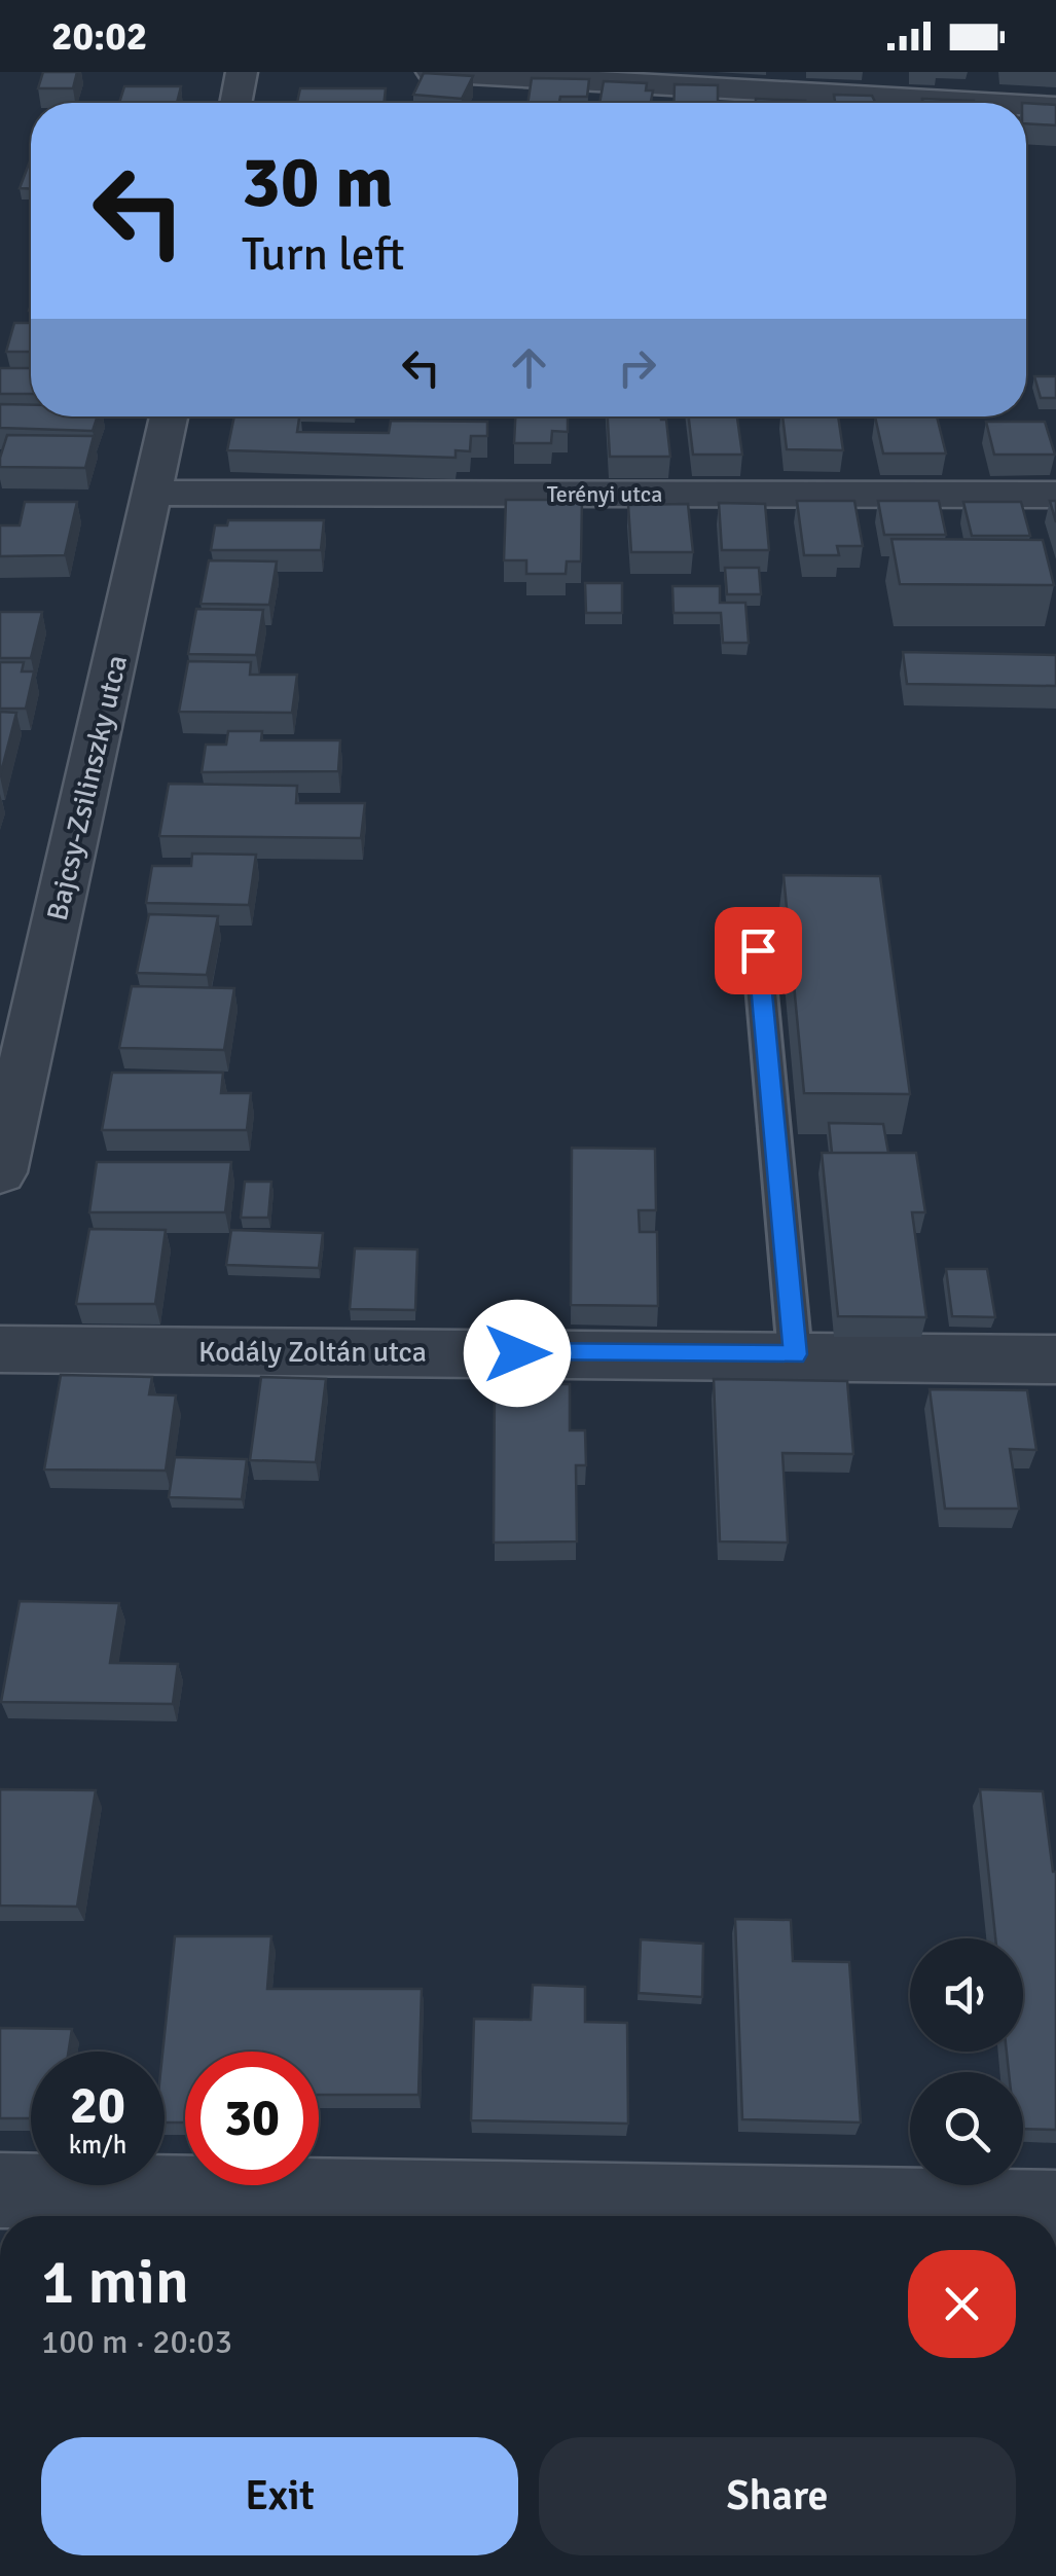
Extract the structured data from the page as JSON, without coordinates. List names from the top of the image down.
{
  "streets": {
    "street": ["Terényi utca", "Bajcsy-Zsilinszky utca", "Kodály Zoltán utca"]
  },
  "crossings": [
    ["Terényi utca", "Bajcsy-Zsilinszky utca"]
  ],
  "page": {
    "status": "20:02",
    "turn": ["30 m", "Turn left"],
    "speed": "20 km/h",
    "limit": "30",
    "heading": ["1 min", "100 m · 20:03"],
    "buttons": ["Exit", "Share"]
  }
}
